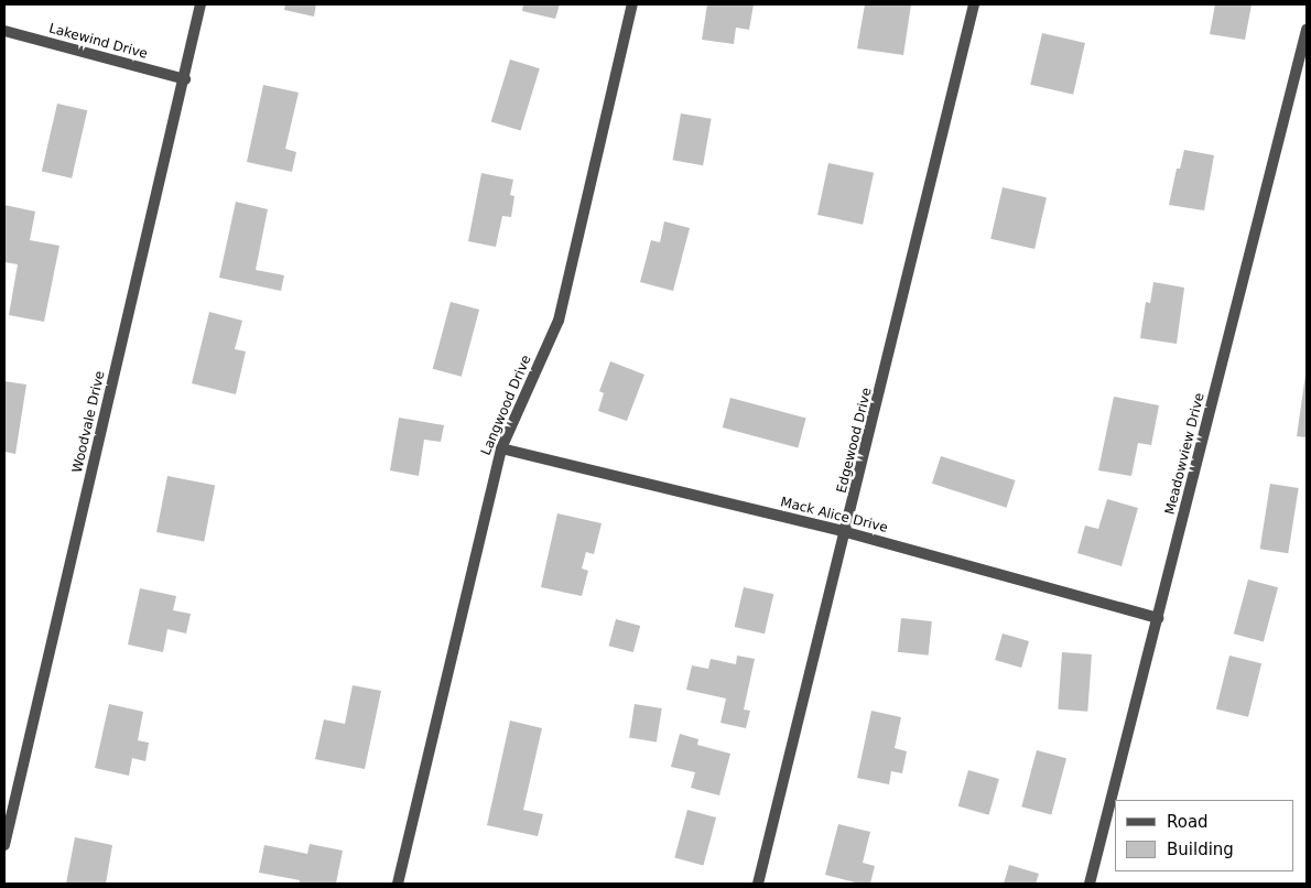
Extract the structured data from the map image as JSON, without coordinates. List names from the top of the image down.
{
  "streets": {
    "street": [
      "Lakewind Drive",
      "Langwood Drive",
      "Woodvale Drive",
      "Edgewood Drive",
      "Meadowview Drive",
      "Mack Alice Drive"
    ]
  },
  "crossings": [
    ["Lakewind Drive", "Woodvale Drive"],
    ["Langwood Drive", "Mack Alice Drive"],
    ["Edgewood Drive", "Mack Alice Drive"],
    ["Meadowview Drive", "Mack Alice Drive"]
  ],
  "legend": ["Road", "Building"]
}
